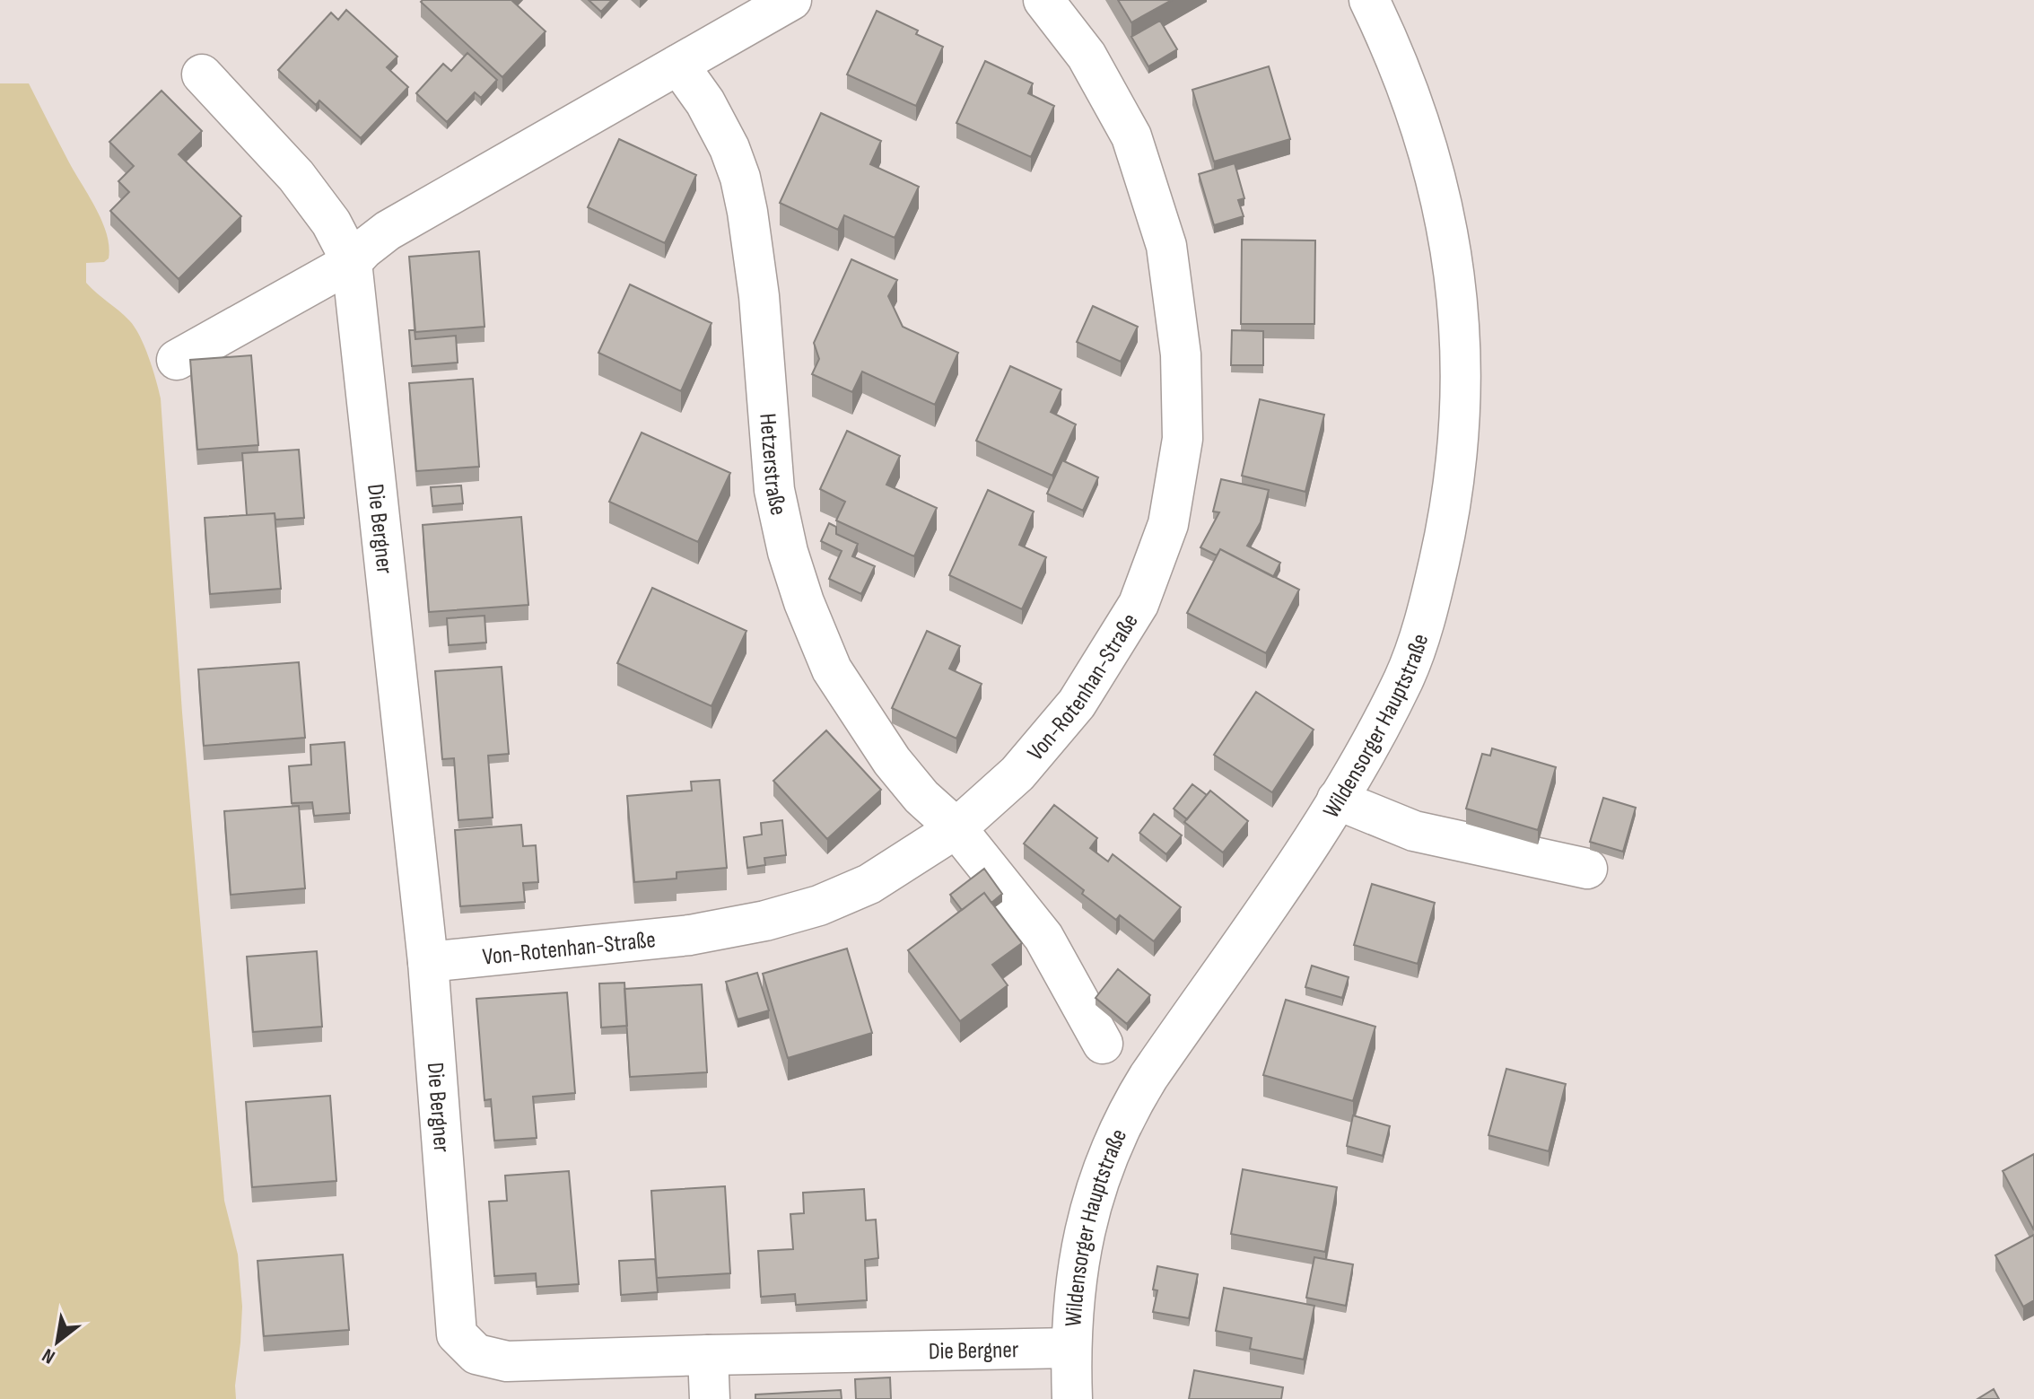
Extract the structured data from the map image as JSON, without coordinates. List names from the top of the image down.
{
  "streets": {
    "street": [
      "Hetzerstraße",
      "Die Bergner",
      "Von-Rotenhan-Straße",
      "Wildensorger Hauptstraße"
    ]
  },
  "crossings": [
    ["Hetzerstraße", "Von-Rotenhan-Straße"],
    ["Die Bergner", "Von-Rotenhan-Straße"],
    ["Die Bergner", "Wildensorger Hauptstraße"]
  ],
  "north": "bottom left"
}
